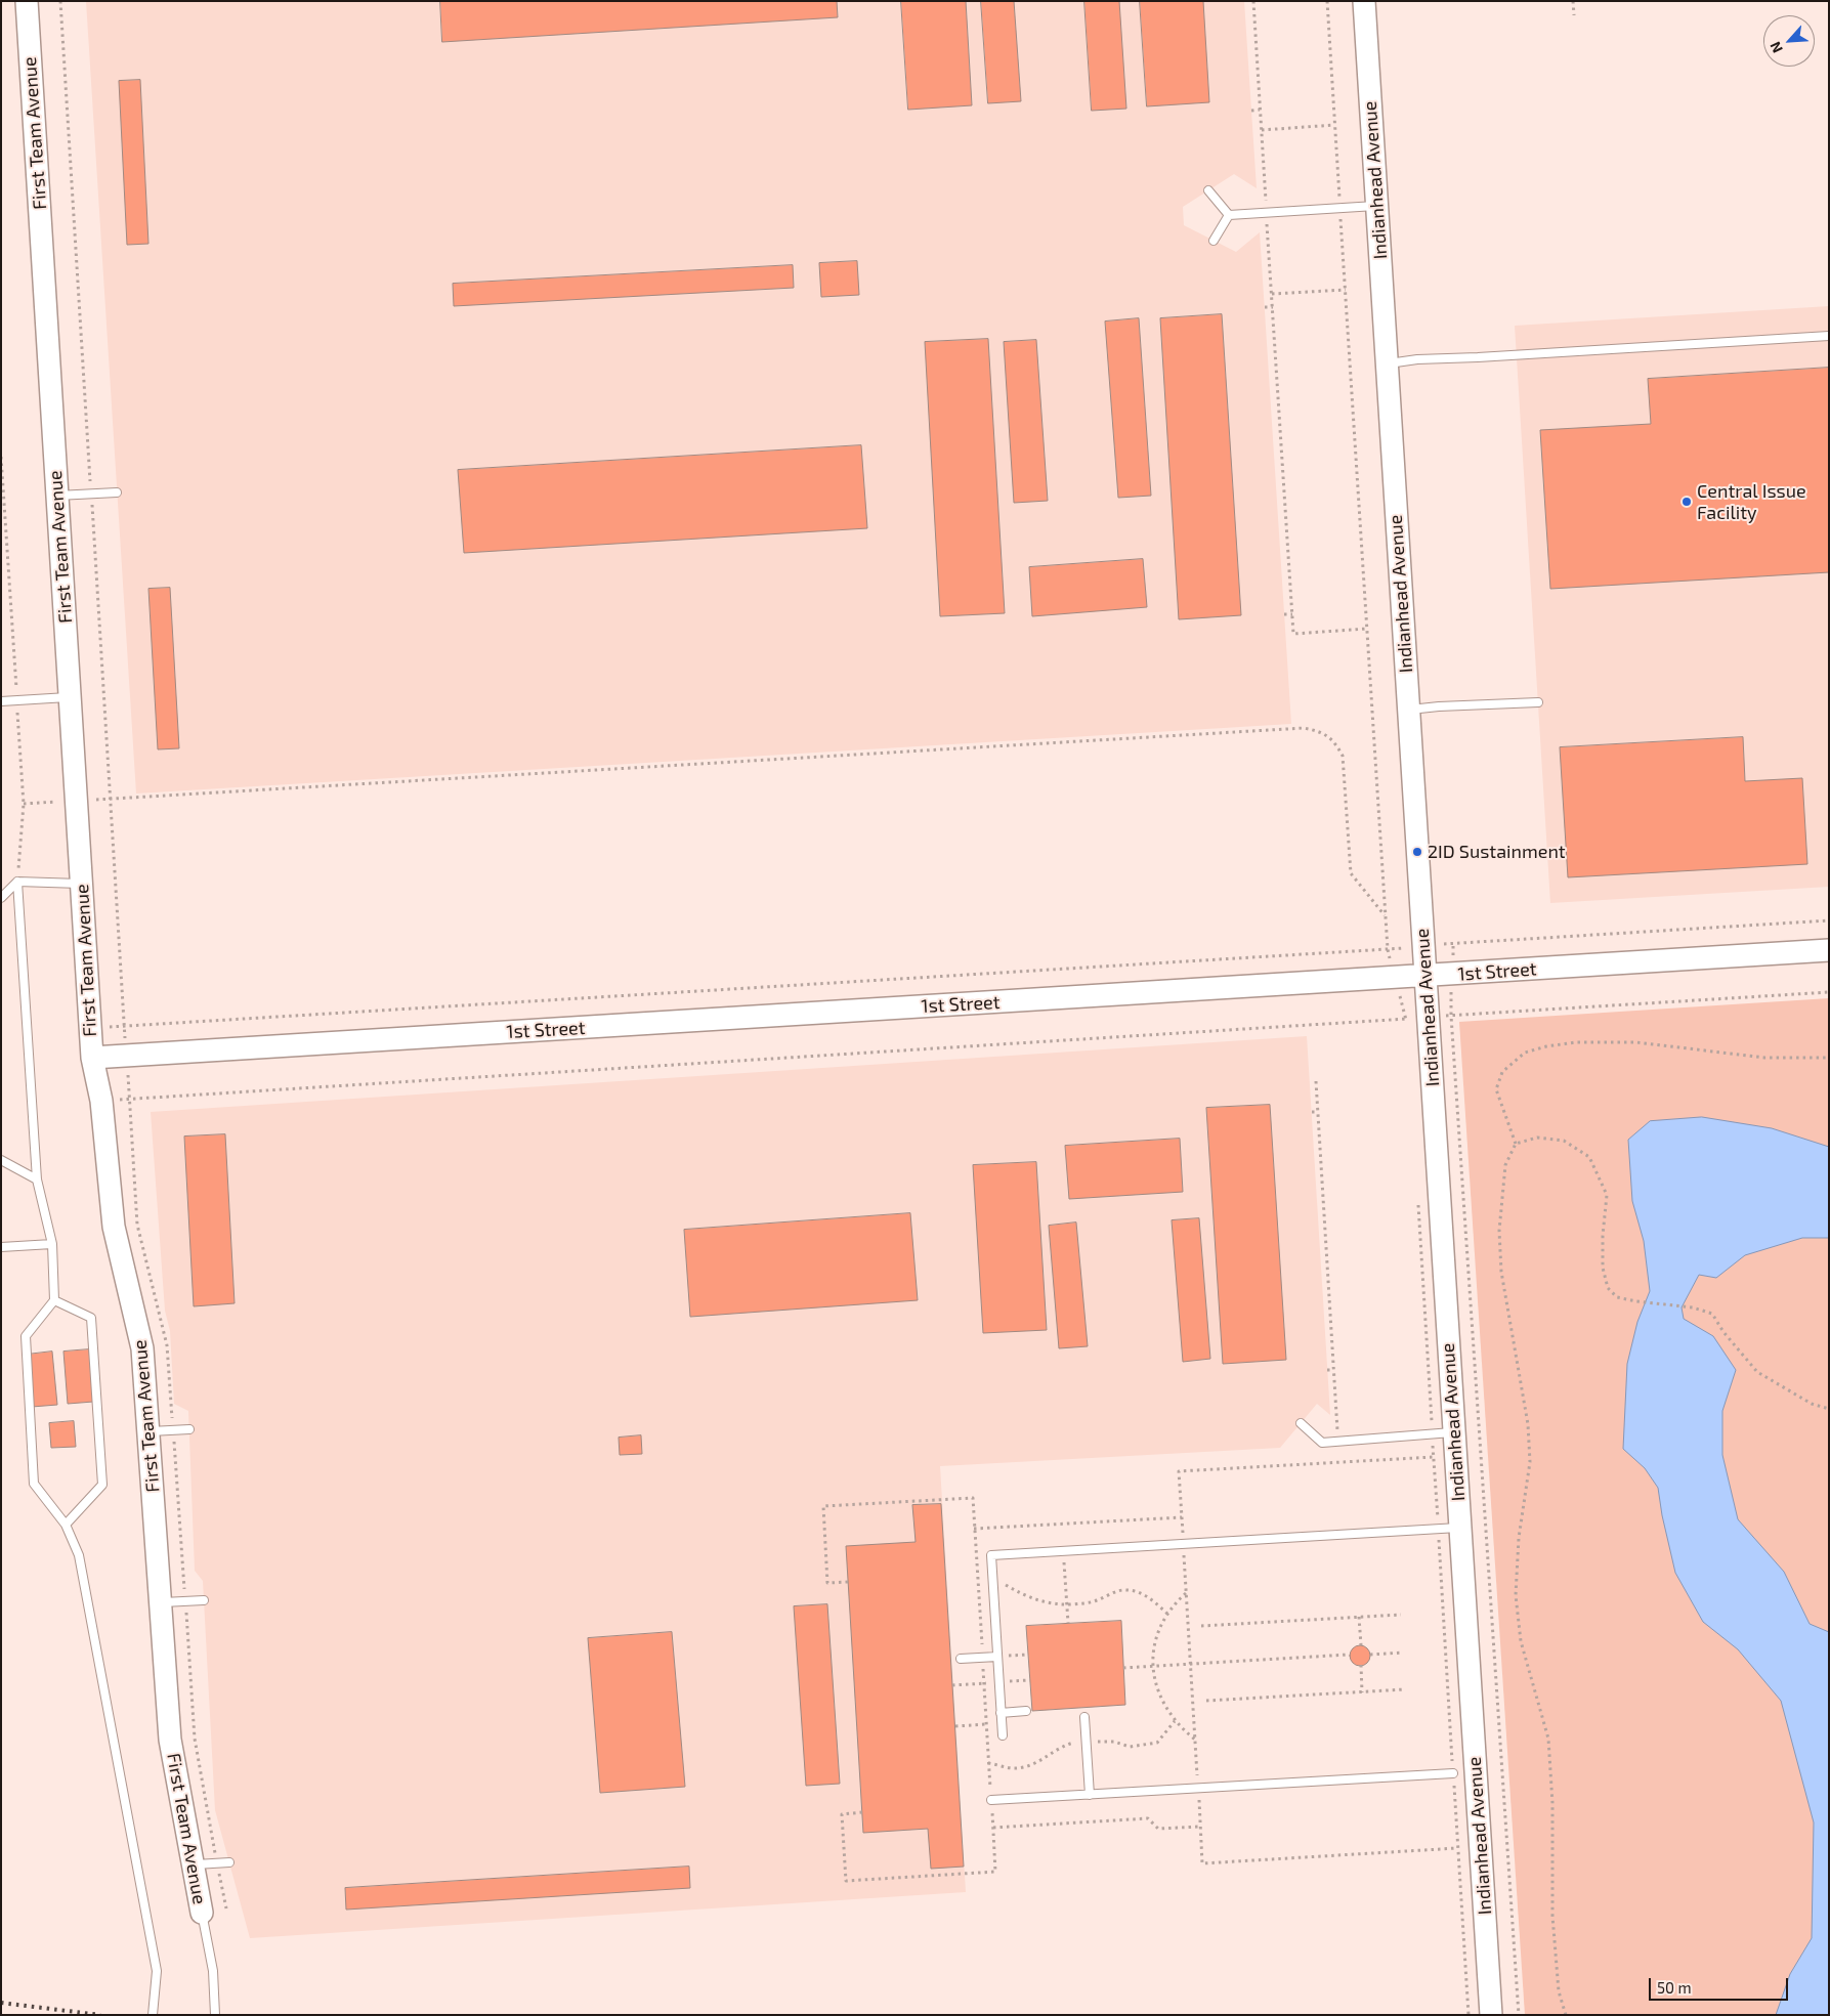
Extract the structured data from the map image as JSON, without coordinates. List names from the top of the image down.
{
  "streets": {
    "main road": ["First Team Avenue", "Indianhead Avenue", "1st Street"]
  },
  "crossings": [
    ["First Team Avenue", "1st Street"],
    ["Indianhead Avenue", "1st Street"]
  ],
  "places": ["Central Issue Facility", "2ID Sustainment"],
  "scale_bar": "50 m",
  "north": "bottom left"
}
